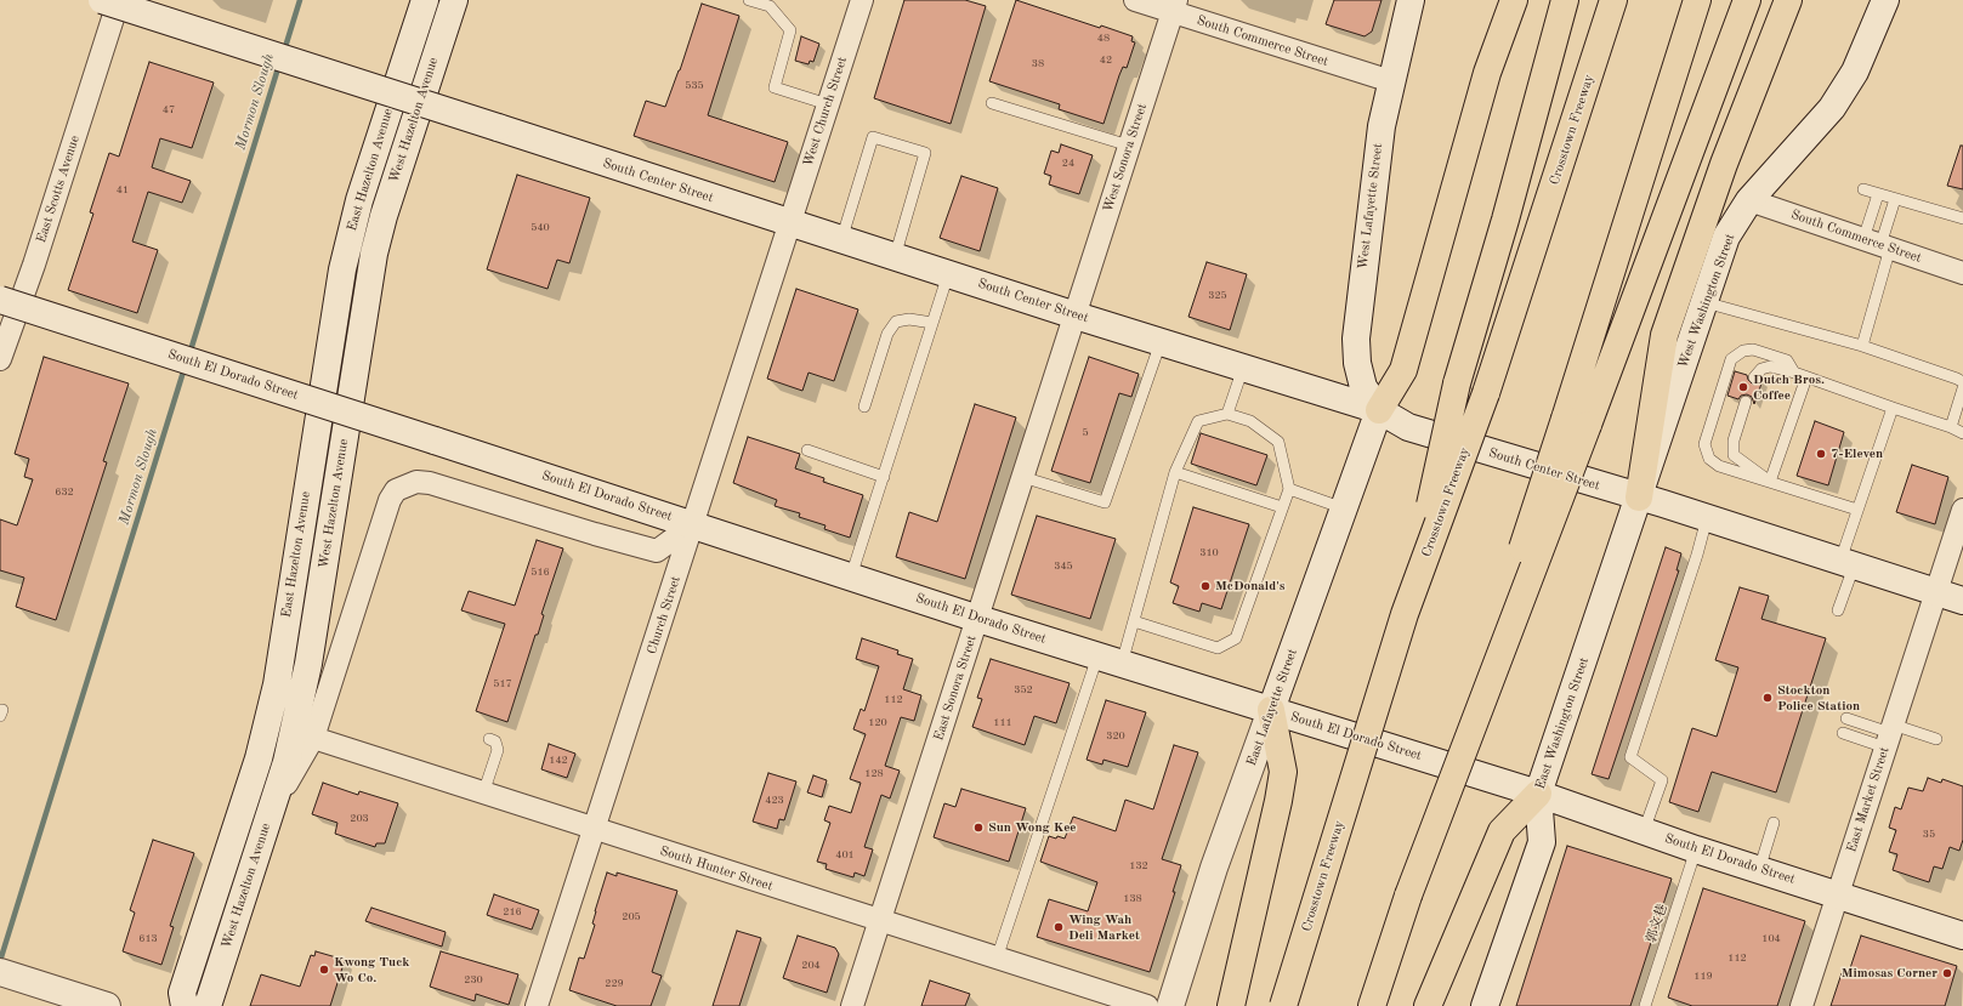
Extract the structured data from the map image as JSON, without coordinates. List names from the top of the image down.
{
  "streets": {
    "highway": ["Crosstown Freeway"],
    "main road": [
      "West Hazelton Avenue",
      "East Hazelton Avenue",
      "South Center Street",
      "West Lafayette Street",
      "West Washington Street",
      "South El Dorado Street",
      "East Lafayette Street",
      "East Washington Street"
    ],
    "street": [
      "South Commerce Street",
      "West Church Street",
      "West Sonora Street",
      "East Scotts Avenue",
      "Church Street",
      "East Sonora Street",
      "East Market Street",
      "South Hunter Street"
    ],
    "lane": ["郭文巷"]
  },
  "crossings": [
    ["South Commerce Street", "West Sonora Street"],
    ["South Commerce Street", "West Lafayette Street"],
    ["South Commerce Street", "West Washington Street"],
    ["West Church Street", "South Center Street"],
    ["West Church Street", "Church Street"],
    ["West Hazelton Avenue", "East Hazelton Avenue"],
    ["West Sonora Street", "South Center Street"],
    ["West Sonora Street", "East Sonora Street"],
    ["South Center Street", "East Scotts Avenue"],
    ["South Center Street", "West Lafayette Street"],
    ["South Center Street", "West Washington Street"],
    ["South Center Street", "Church Street"],
    ["South Center Street", "East Sonora Street"],
    ["South Center Street", "East Lafayette Street"],
    ["South Center Street", "East Washington Street"],
    ["South Center Street", "East Market Street"],
    ["West Lafayette Street", "East Lafayette Street"],
    ["West Washington Street", "East Washington Street"],
    ["South El Dorado Street", "Church Street"],
    ["South El Dorado Street", "East Sonora Street"],
    ["South El Dorado Street", "East Lafayette Street"],
    ["South El Dorado Street", "East Washington Street"],
    ["South El Dorado Street", "East Market Street"],
    ["South El Dorado Street", "郭文巷"],
    ["Church Street", "South Hunter Street"],
    ["East Sonora Street", "South Hunter Street"]
  ],
  "water": ["Mormon Slough"],
  "places": [
    "Dutch Bros. Coffee",
    "7-Eleven",
    "McDonald's",
    "Stockton Police Station",
    "Sun Wong Kee",
    "Wing Wah Deli Market",
    "Kwong Tuck Wo Co.",
    "Mimosas Corner"
  ],
  "house_numbers": [
    "48",
    "42",
    "38",
    "535",
    "47",
    "24",
    "41",
    "540",
    "325",
    "5",
    "632",
    "310",
    "345",
    "516",
    "517",
    "352",
    "112",
    "120",
    "111",
    "320",
    "142",
    "128",
    "423",
    "203",
    "35",
    "401",
    "132",
    "138",
    "216",
    "205",
    "613",
    "104",
    "112",
    "204",
    "119",
    "230",
    "229"
  ]
}
